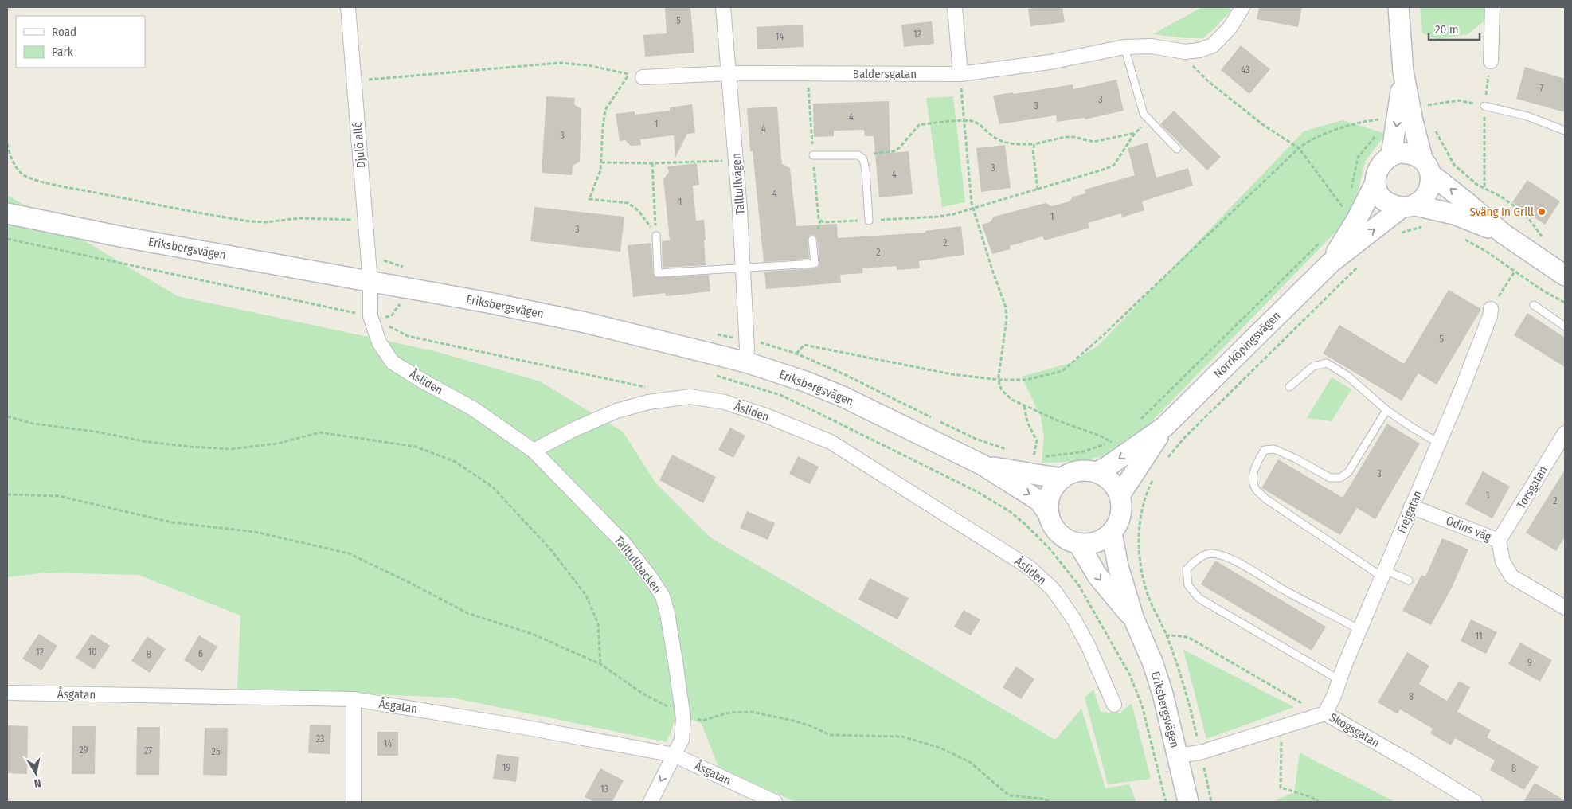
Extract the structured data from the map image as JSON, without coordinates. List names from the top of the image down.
{
  "streets": {
    "main road": ["Eriksbergsvägen", "Norrköpingsvägen"],
    "street": [
      "Baldersgatan",
      "Djulö allé",
      "Talltullvägen",
      "Åsliden",
      "Torsgatan",
      "Frejgatan",
      "Odins väg",
      "Talltullbacken",
      "Åsgatan",
      "Skogsgatan"
    ]
  },
  "crossings": [
    ["Baldersgatan", "Talltullvägen"],
    ["Djulö allé", "Eriksbergsvägen"],
    ["Djulö allé", "Åsliden"],
    ["Talltullvägen", "Eriksbergsvägen"],
    ["Eriksbergsvägen", "Norrköpingsvägen"],
    ["Eriksbergsvägen", "Åsliden"],
    ["Eriksbergsvägen", "Skogsgatan"],
    ["Åsliden", "Talltullbacken"],
    ["Torsgatan", "Odins väg"],
    ["Frejgatan", "Odins väg"],
    ["Frejgatan", "Skogsgatan"],
    ["Talltullbacken", "Åsgatan"]
  ],
  "places": ["Sväng In Grill"],
  "house_numbers": [
    "5",
    "12",
    "14",
    "43",
    "7",
    "3",
    "3",
    "4",
    "1",
    "4",
    "3",
    "3",
    "4",
    "4",
    "1",
    "1",
    "3",
    "2",
    "2",
    "5",
    "3",
    "1",
    "2",
    "11",
    "12",
    "10",
    "6",
    "8",
    "9",
    "8",
    "23",
    "14",
    "29",
    "27",
    "25",
    "19",
    "8",
    "13"
  ],
  "legend": ["Road", "Park"],
  "scale_bar": "20 m",
  "north": "bottom"
}
